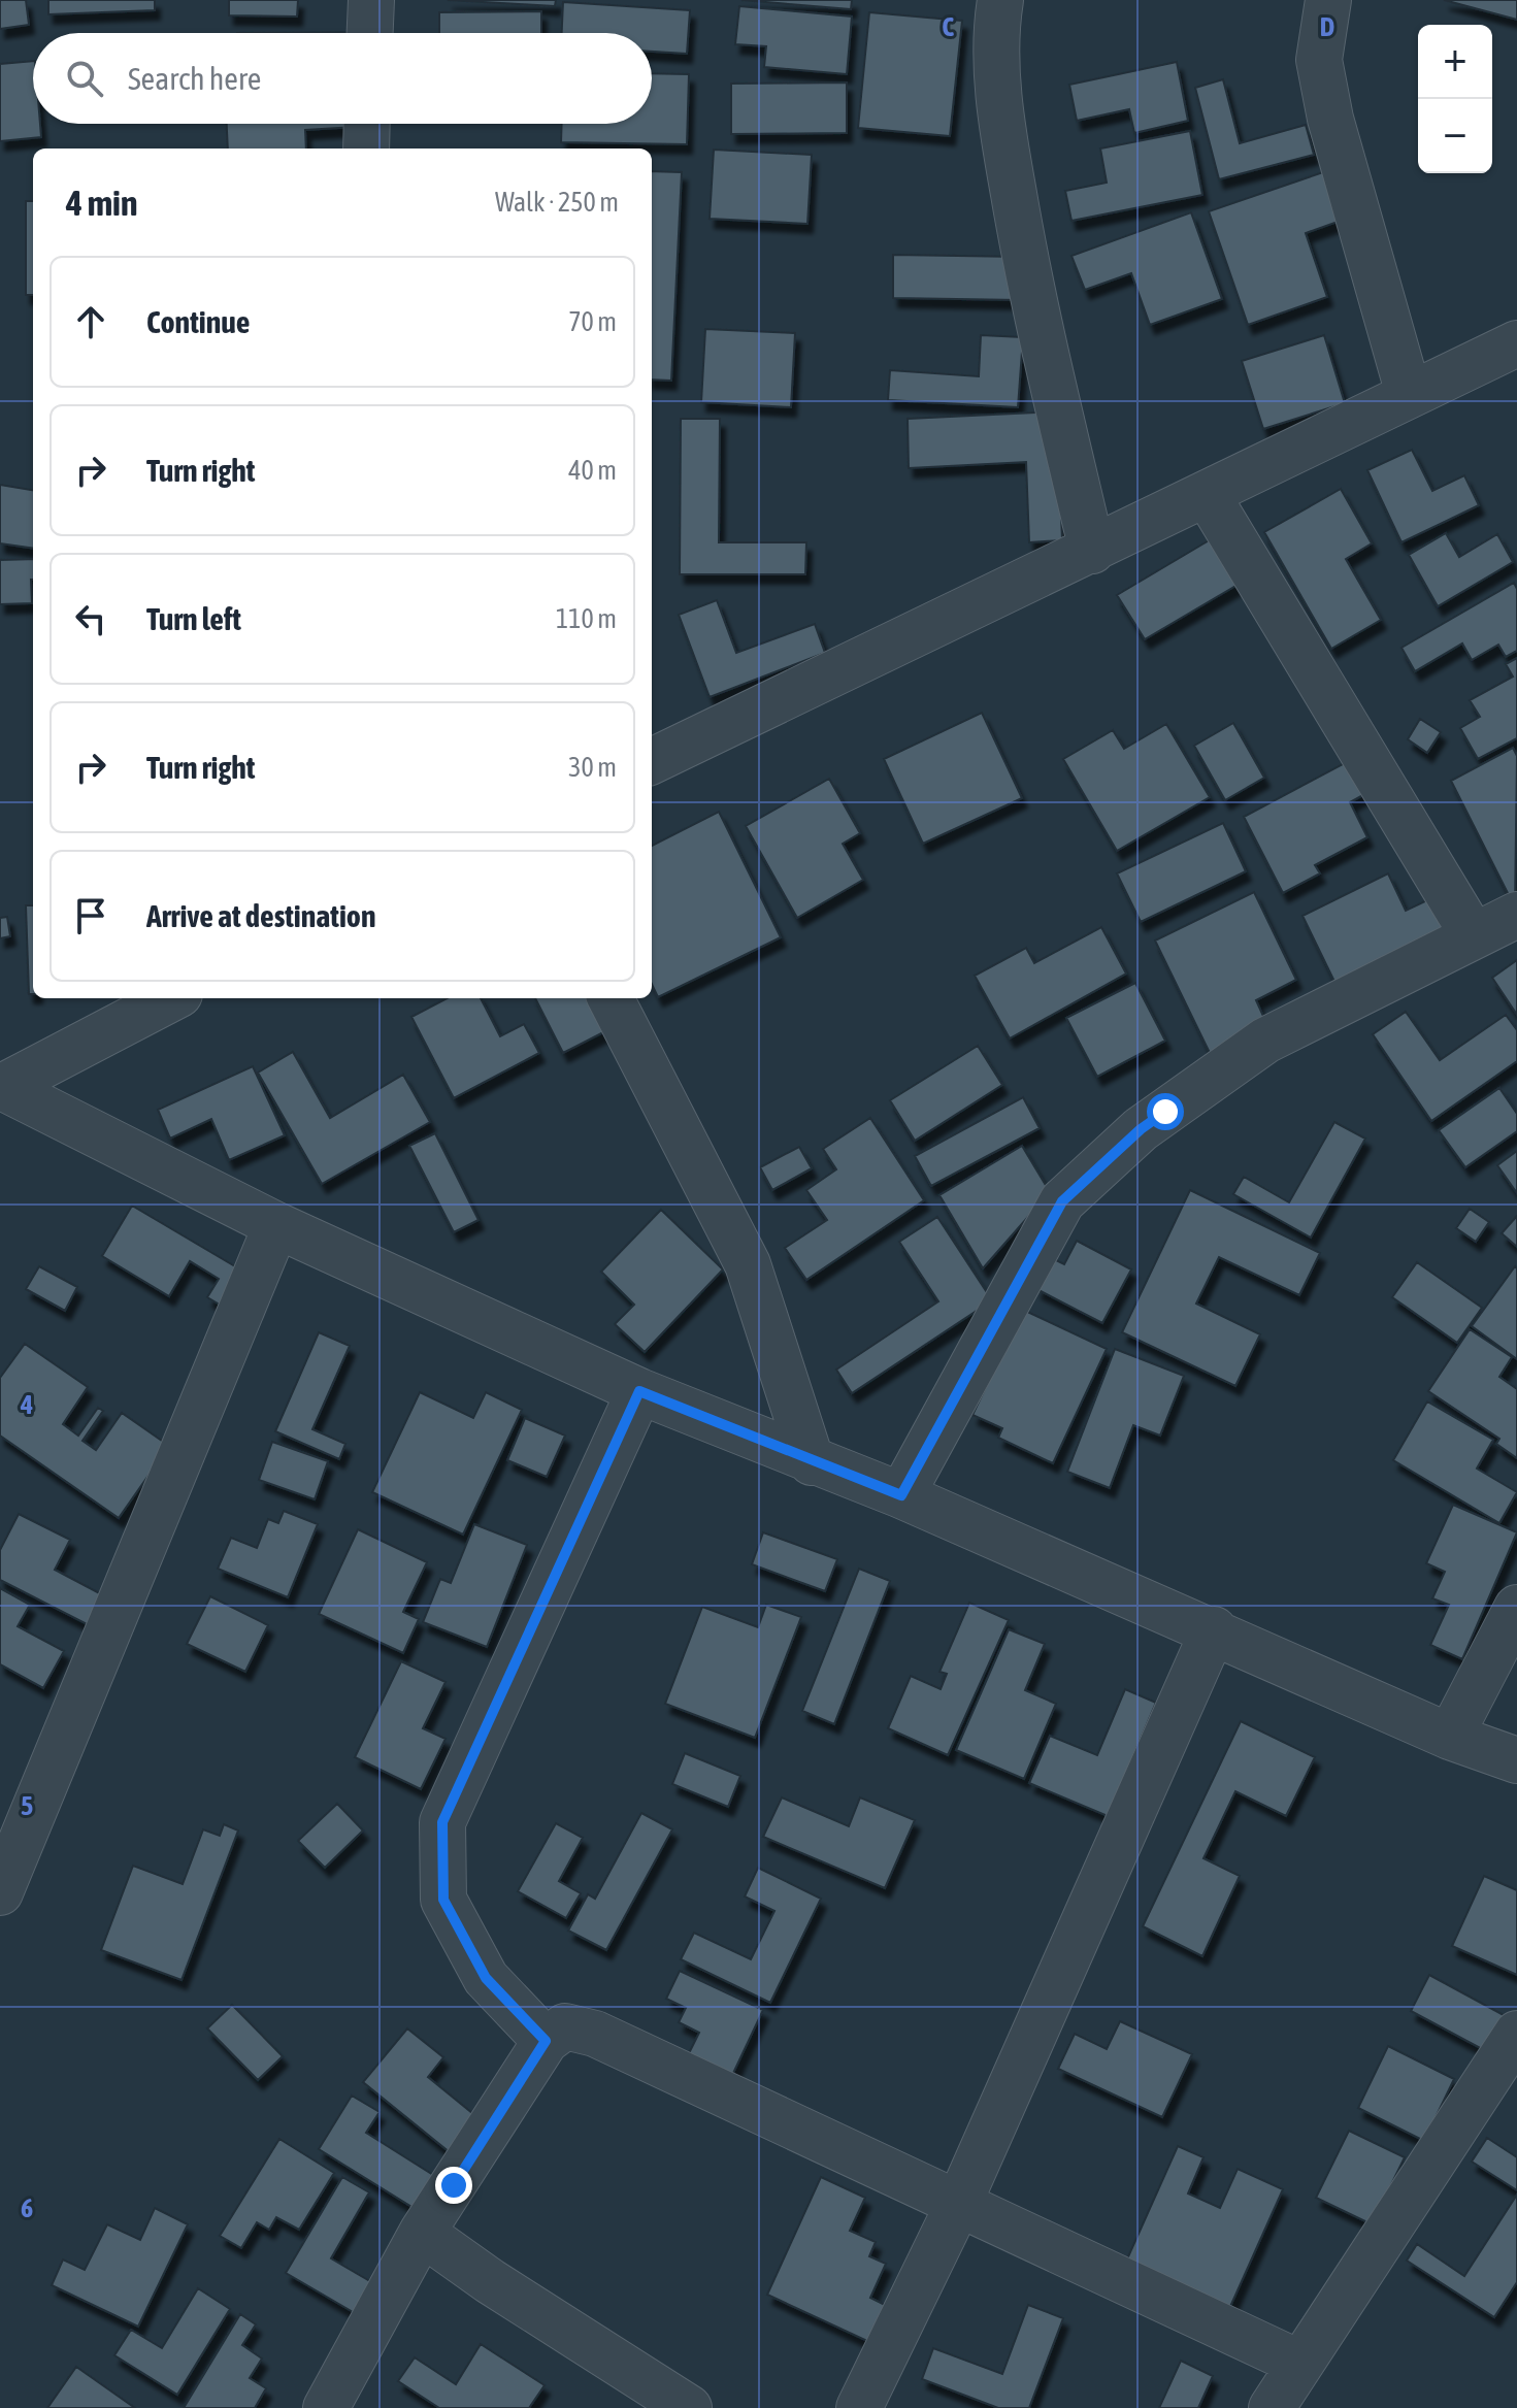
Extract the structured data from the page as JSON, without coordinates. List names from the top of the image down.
{
  "page": {
    "map_buttons": ["+", "−"],
    "search": "Search here",
    "heading": ["4 min", "Walk · 250 m"],
    "list": [
      ["Continue", "70 m"],
      ["Turn right", "40 m"],
      ["Turn left", "110 m"],
      ["Turn right", "30 m"],
      "Arrive at destination"
    ]
  },
  "grid": {
    "columns": ["C", "D"],
    "rows": ["4", "5", "6"]
  }
}
